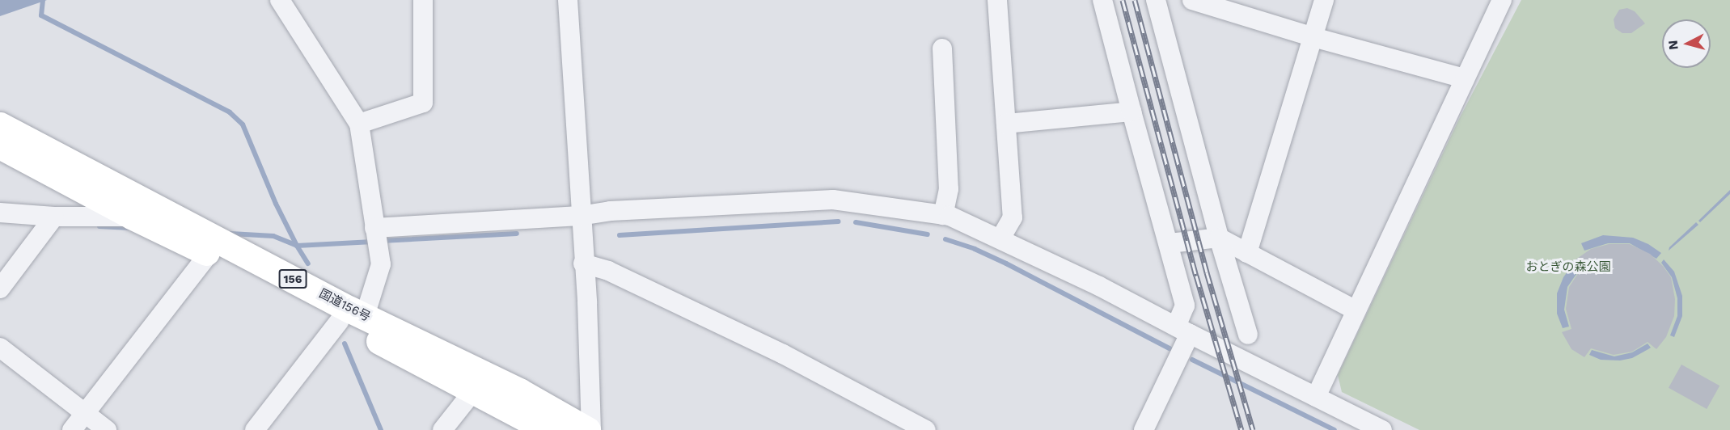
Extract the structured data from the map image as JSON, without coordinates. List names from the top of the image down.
{
  "streets": {
    "highway": ["156", "国道156号"]
  },
  "parks": ["おとぎの森公園"],
  "north": "left"
}
